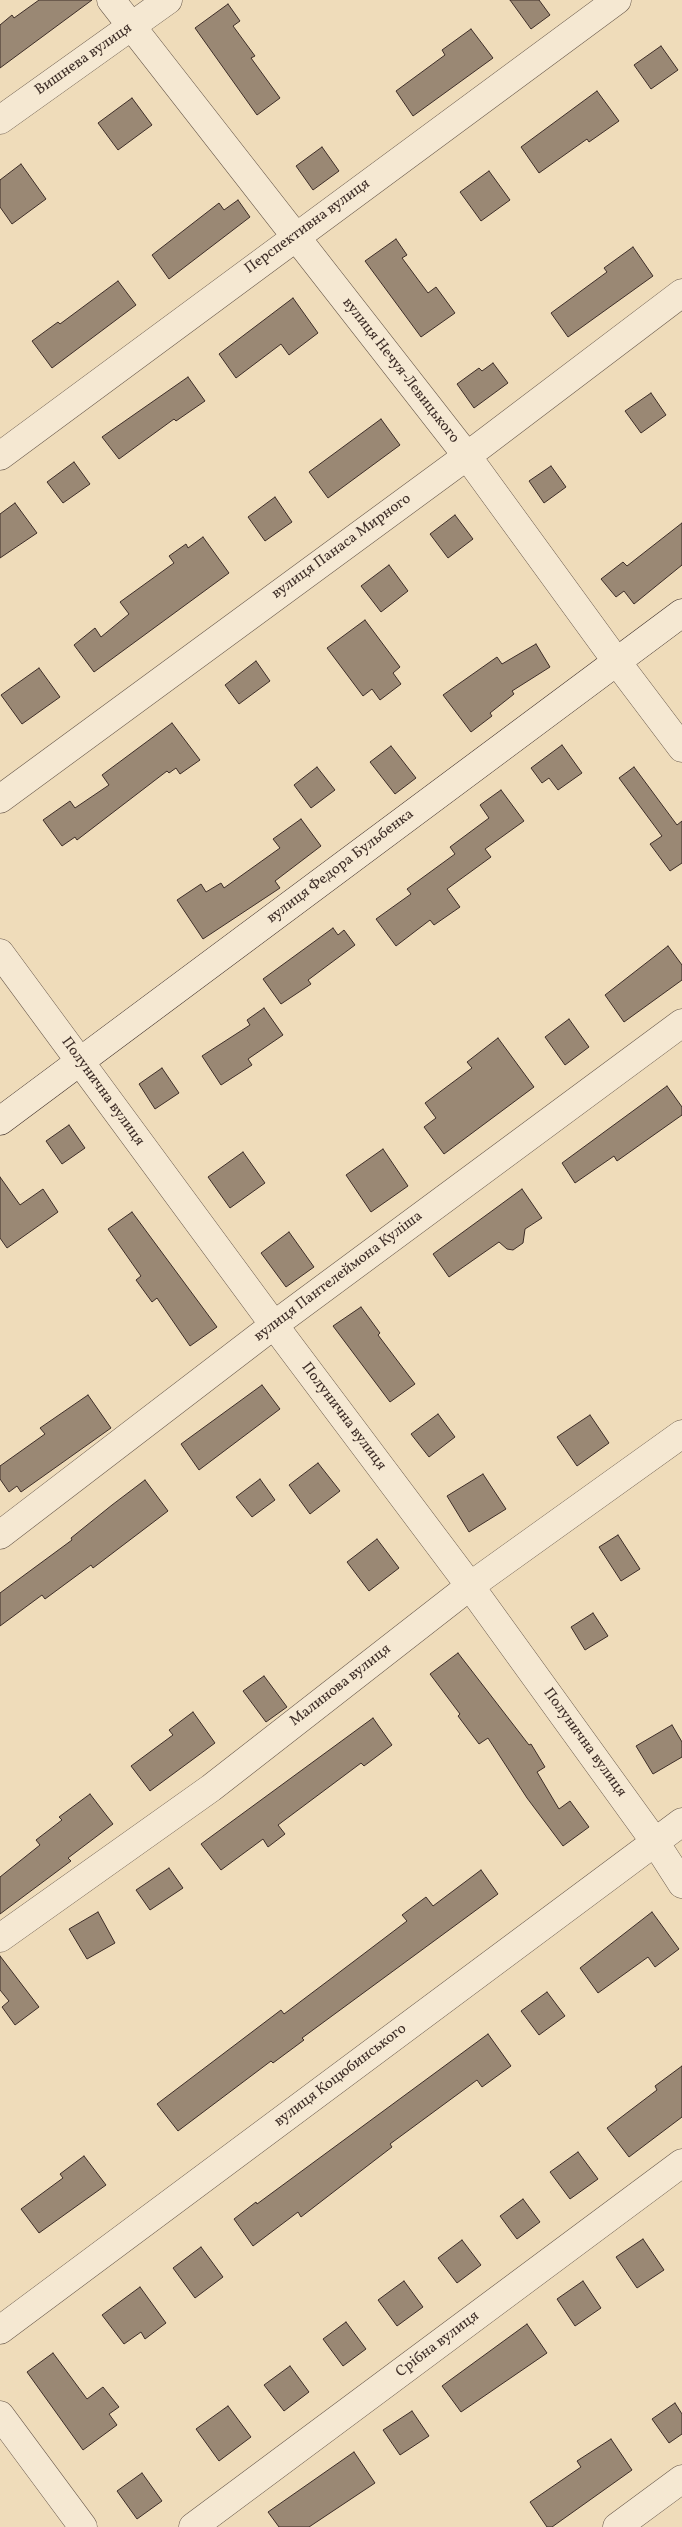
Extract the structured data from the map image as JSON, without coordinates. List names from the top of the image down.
{
  "streets": {
    "street": [
      "Вишнева вулиця",
      "Перспективна вулиця",
      "вулиця Нечуя-Левицького",
      "вулиця Панаса Мирного",
      "вулиця Федора Бульбенка",
      "Полунична вулиця",
      "вулиця Пантелеймона Куліша",
      "Малинова вулиця",
      "вулиця Коцюбинського",
      "Срібна вулиця"
    ]
  },
  "crossings": [
    ["Вишнева вулиця", "вулиця Нечуя-Левицького"],
    ["Перспективна вулиця", "вулиця Нечуя-Левицького"],
    ["вулиця Нечуя-Левицького", "вулиця Панаса Мирного"],
    ["вулиця Нечуя-Левицького", "вулиця Федора Бульбенка"],
    ["вулиця Федора Бульбенка", "Полунична вулиця"],
    ["Полунична вулиця", "вулиця Пантелеймона Куліша"],
    ["Полунична вулиця", "Малинова вулиця"],
    ["Полунична вулиця", "вулиця Коцюбинського"]
  ]
}
